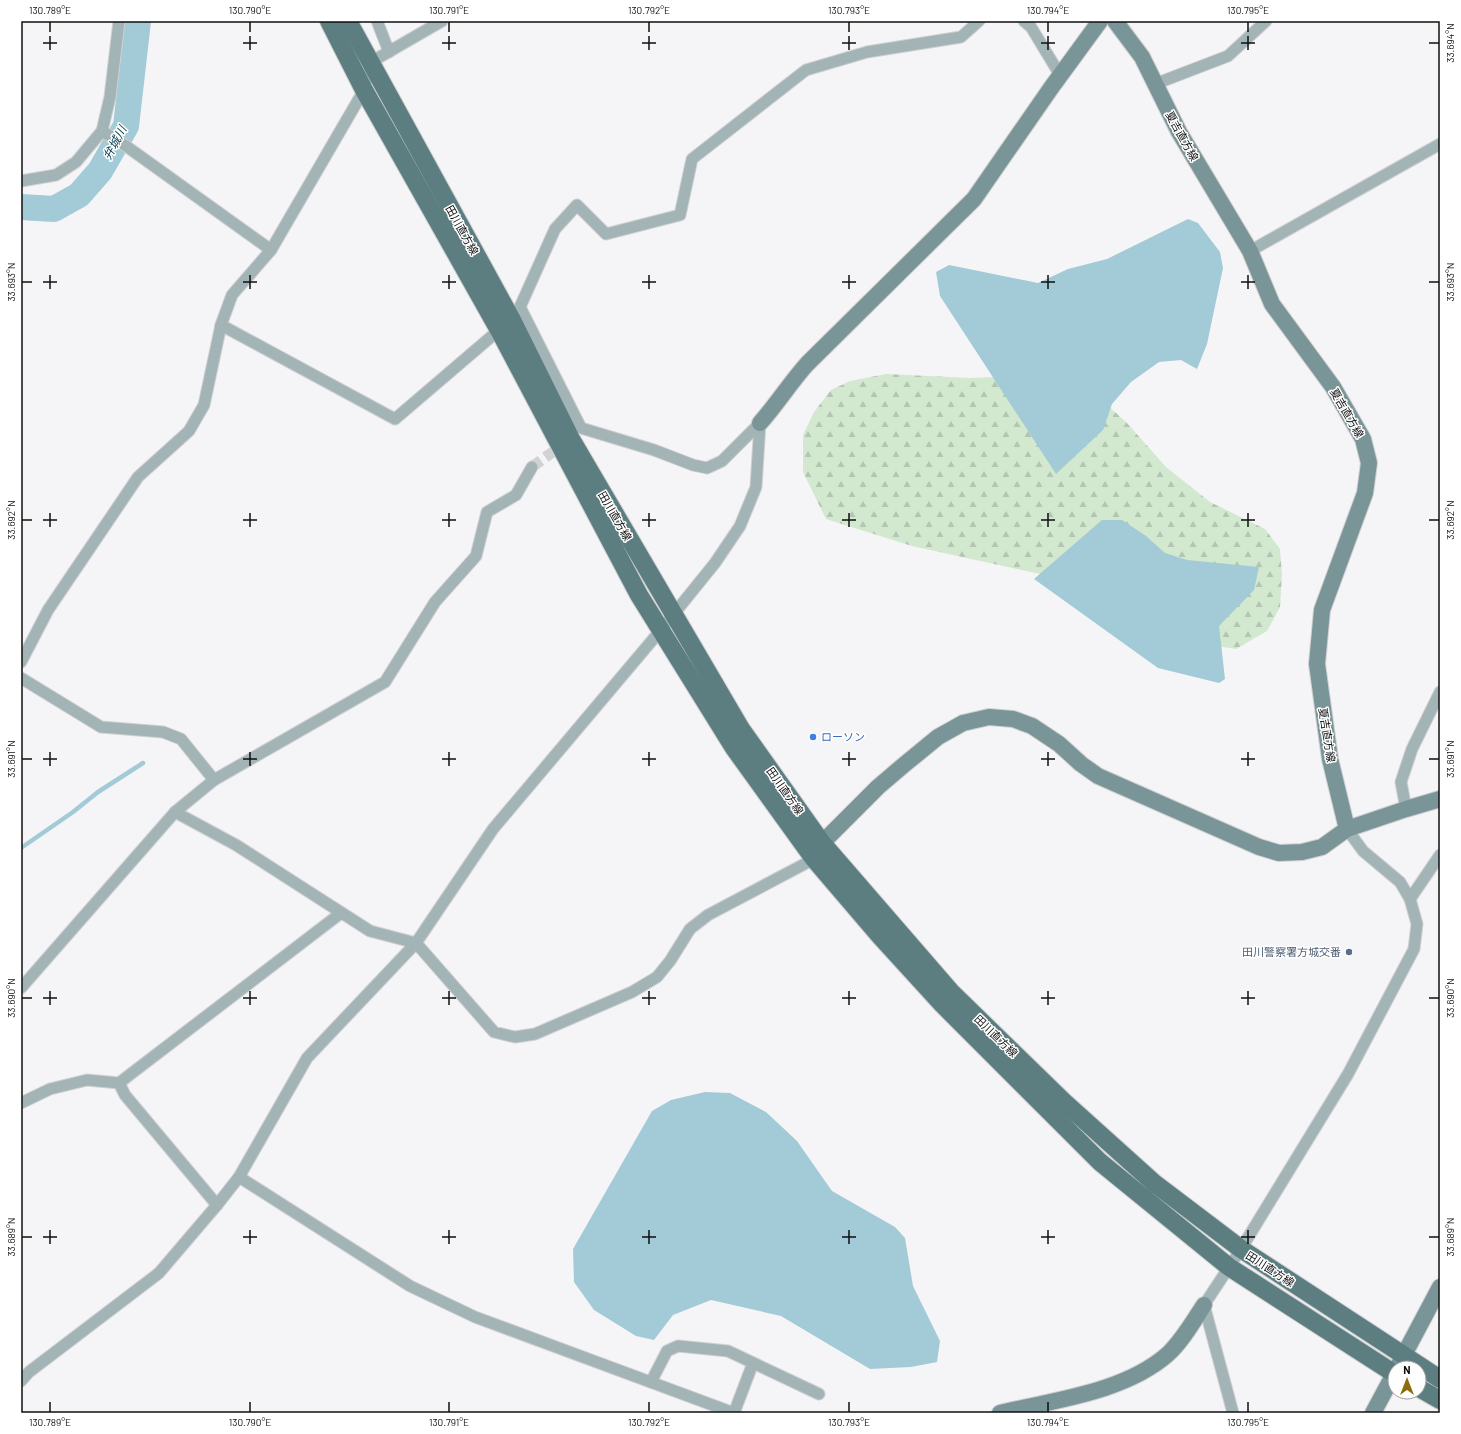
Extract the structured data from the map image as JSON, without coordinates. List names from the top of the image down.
{
  "streets": {
    "main road": ["田川直方線"],
    "street": ["夏吉直方線"]
  },
  "water": ["弁城川"],
  "places": ["ローソン", "田川警察署方城交番"],
  "north": "top",
  "coordinates": [
    "130.789°E",
    "130.790°E",
    "130.791°E",
    "130.792°E",
    "130.793°E",
    "130.794°E",
    "130.795°E",
    "33.694°N",
    "33.693°N",
    "33.692°N",
    "33.691°N",
    "33.690°N",
    "33.689°N"
  ]
}
